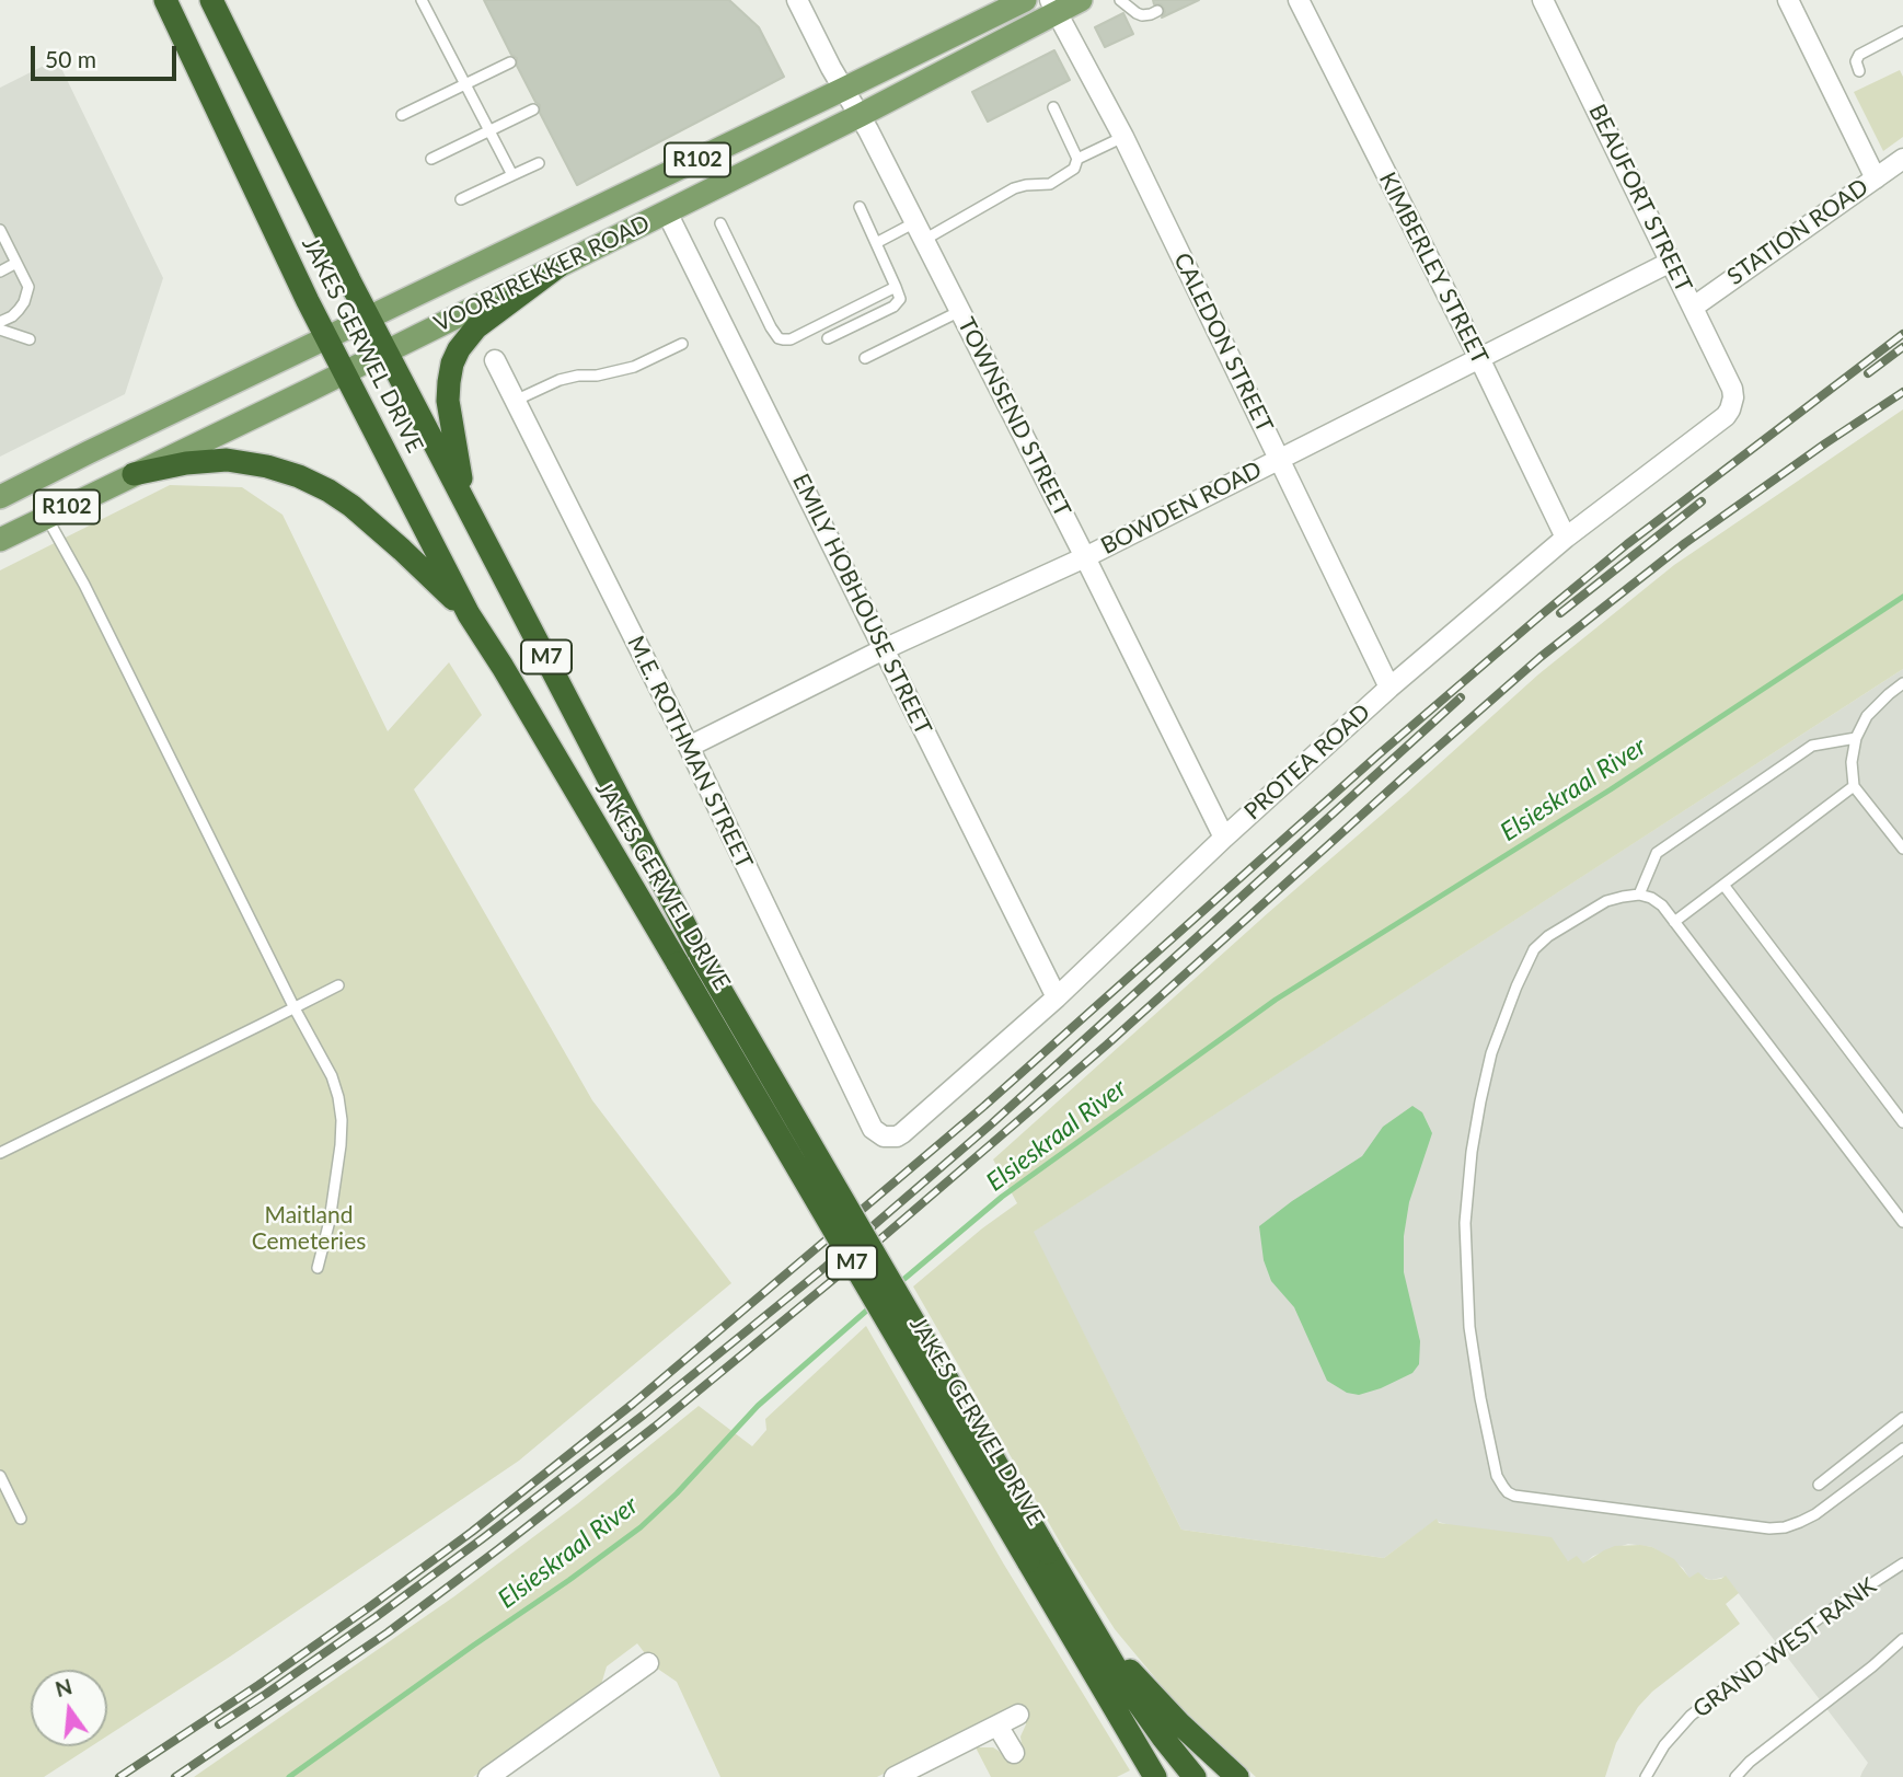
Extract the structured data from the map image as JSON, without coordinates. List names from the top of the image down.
{
  "streets": {
    "highway": ["JAKES GERWEL DRIVE", "M7"],
    "main road": ["R102", "VOORTREKKER ROAD"],
    "street": [
      "BEAUFORT STREET",
      "STATION ROAD",
      "KIMBERLEY STREET",
      "CALEDON STREET",
      "TOWNSEND STREET",
      "BOWDEN ROAD",
      "EMILY HOBHOUSE STREET",
      "M.E. ROTHMAN STREET",
      "PROTEA ROAD"
    ],
    "lane": ["GRAND WEST RANK"]
  },
  "crossings": [
    ["BEAUFORT STREET", "STATION ROAD"],
    ["BEAUFORT STREET", "BOWDEN ROAD"],
    ["BEAUFORT STREET", "PROTEA ROAD"],
    ["KIMBERLEY STREET", "BOWDEN ROAD"],
    ["KIMBERLEY STREET", "PROTEA ROAD"],
    ["VOORTREKKER ROAD", "CALEDON STREET"],
    ["VOORTREKKER ROAD", "JAKES GERWEL DRIVE"],
    ["VOORTREKKER ROAD", "TOWNSEND STREET"],
    ["VOORTREKKER ROAD", "EMILY HOBHOUSE STREET"],
    ["CALEDON STREET", "BOWDEN ROAD"],
    ["CALEDON STREET", "PROTEA ROAD"],
    ["TOWNSEND STREET", "BOWDEN ROAD"],
    ["TOWNSEND STREET", "PROTEA ROAD"],
    ["BOWDEN ROAD", "EMILY HOBHOUSE STREET"],
    ["BOWDEN ROAD", "M.E. ROTHMAN STREET"],
    ["EMILY HOBHOUSE STREET", "PROTEA ROAD"],
    ["M.E. ROTHMAN STREET", "PROTEA ROAD"]
  ],
  "water": ["Elsieskraal River"],
  "parks": ["Maitland Cemeteries"],
  "scale_bar": "50 m",
  "north": "top"
}
